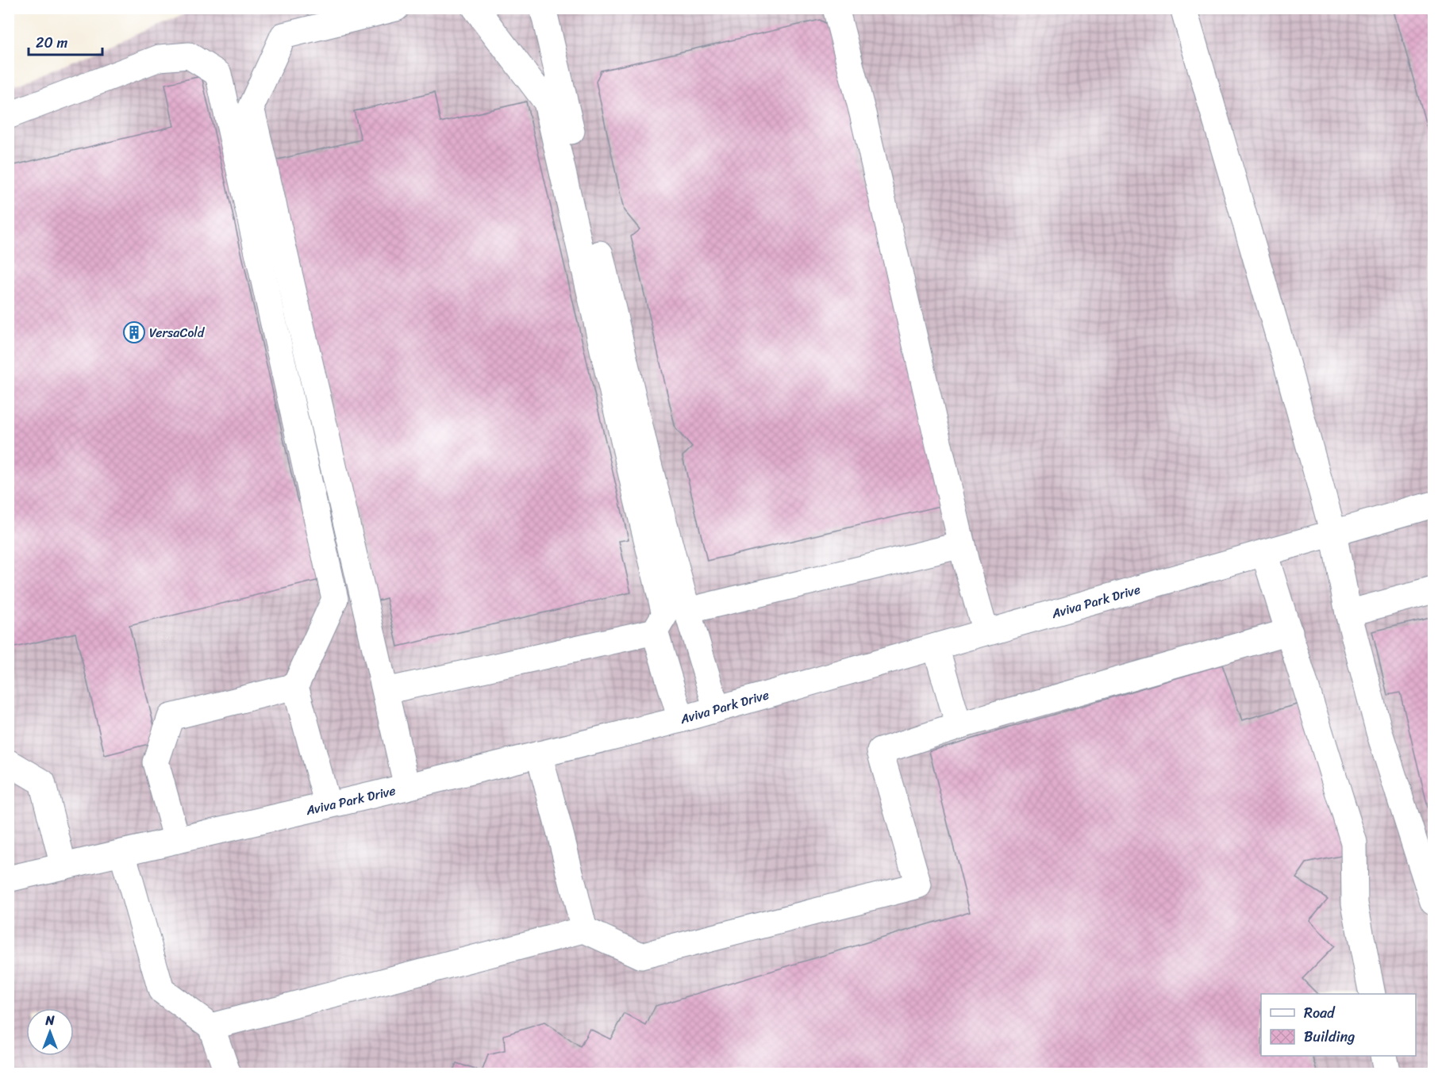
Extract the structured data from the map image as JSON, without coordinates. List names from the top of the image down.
{
  "streets": {
    "street": ["Aviva Park Drive"]
  },
  "places": {
    "building": ["VersaCold"]
  },
  "legend": ["Road", "Building"],
  "scale_bar": "20 m",
  "north": "top"
}
